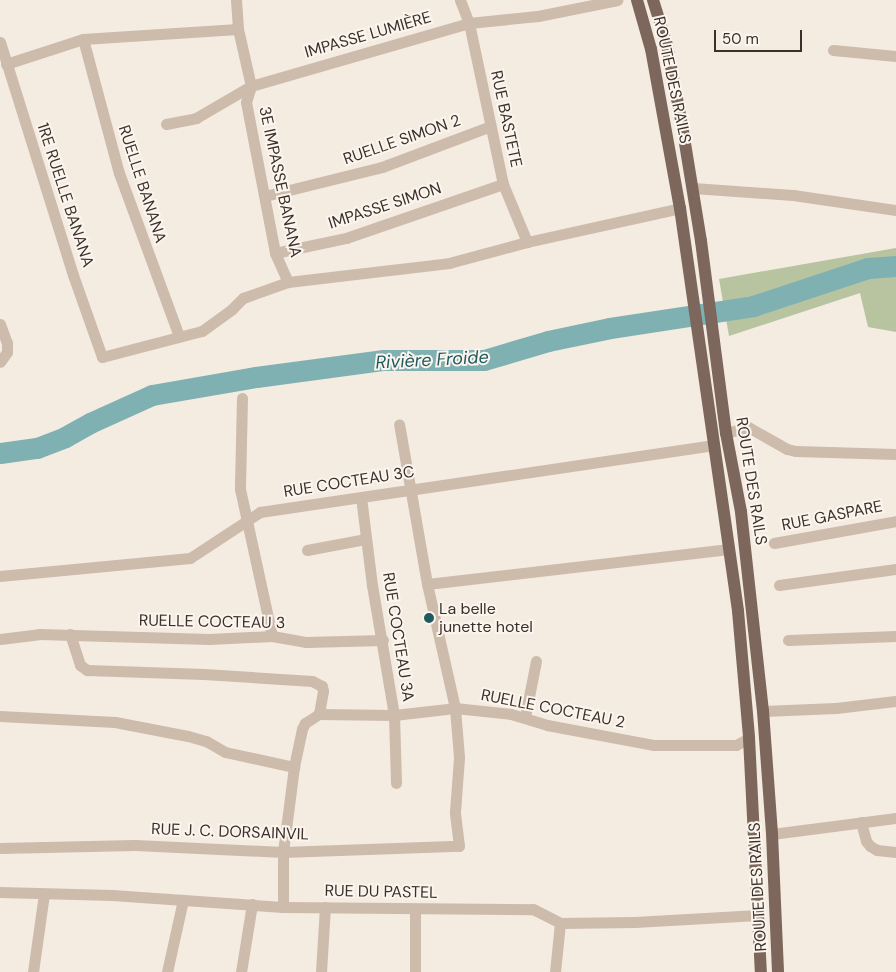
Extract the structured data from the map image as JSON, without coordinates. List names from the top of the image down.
{
  "streets": {
    "main road": ["ROUTE DES RAILS"],
    "street": [
      "IMPASSE LUMIÈRE",
      "RUE BASTETE",
      "RUELLE SIMON 2",
      "3E IMPASSE BANANA",
      "RUELLE BANANA",
      "1RE RUELLE BANANA",
      "IMPASSE SIMON",
      "RUE COCTEAU 3C",
      "RUE GASPARE",
      "RUELLE COCTEAU 3",
      "RUE COCTEAU 3A",
      "RUELLE COCTEAU 2",
      "RUE J. C. DORSAINVIL",
      "RUE DU PASTEL"
    ]
  },
  "crossings": [
    ["IMPASSE LUMIÈRE", "RUE BASTETE"],
    ["IMPASSE LUMIÈRE", "3E IMPASSE BANANA"],
    ["ROUTE DES RAILS", "RUE COCTEAU 3C"],
    ["ROUTE DES RAILS", "RUELLE COCTEAU 2"],
    ["ROUTE DES RAILS", "RUE DU PASTEL"],
    ["RUE BASTETE", "RUELLE SIMON 2"],
    ["RUE BASTETE", "IMPASSE SIMON"],
    ["RUELLE SIMON 2", "3E IMPASSE BANANA"],
    ["3E IMPASSE BANANA", "IMPASSE SIMON"],
    ["RUELLE BANANA", "1RE RUELLE BANANA"],
    ["RUE COCTEAU 3C", "RUE COCTEAU 3A"],
    ["RUELLE COCTEAU 3", "RUE COCTEAU 3A"],
    ["RUE COCTEAU 3A", "RUELLE COCTEAU 2"],
    ["RUELLE COCTEAU 2", "RUE J. C. DORSAINVIL"]
  ],
  "water": ["Rivière Froide"],
  "places": ["La belle junette hotel"],
  "scale_bar": "50 m"
}
